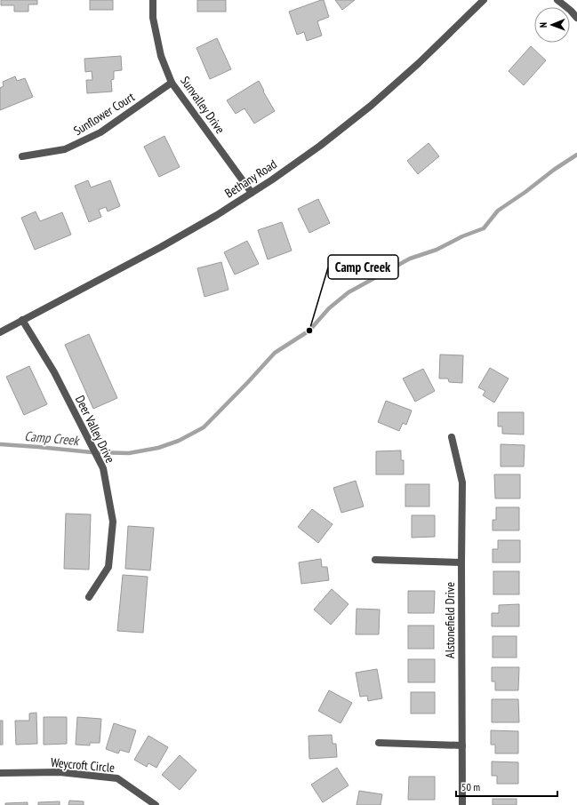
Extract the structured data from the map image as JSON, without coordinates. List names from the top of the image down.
{
  "streets": {
    "street": [
      "Sunvalley Drive",
      "Sunflower Court",
      "Bethany Road",
      "Deer Valley Drive",
      "Alstonefield Drive",
      "Weycroft Circle"
    ]
  },
  "crossings": [
    ["Sunvalley Drive", "Sunflower Court"],
    ["Sunvalley Drive", "Bethany Road"],
    ["Bethany Road", "Deer Valley Drive"]
  ],
  "water": ["Camp Creek"],
  "places": ["Camp Creek"],
  "scale_bar": "50 m",
  "north": "left"
}
